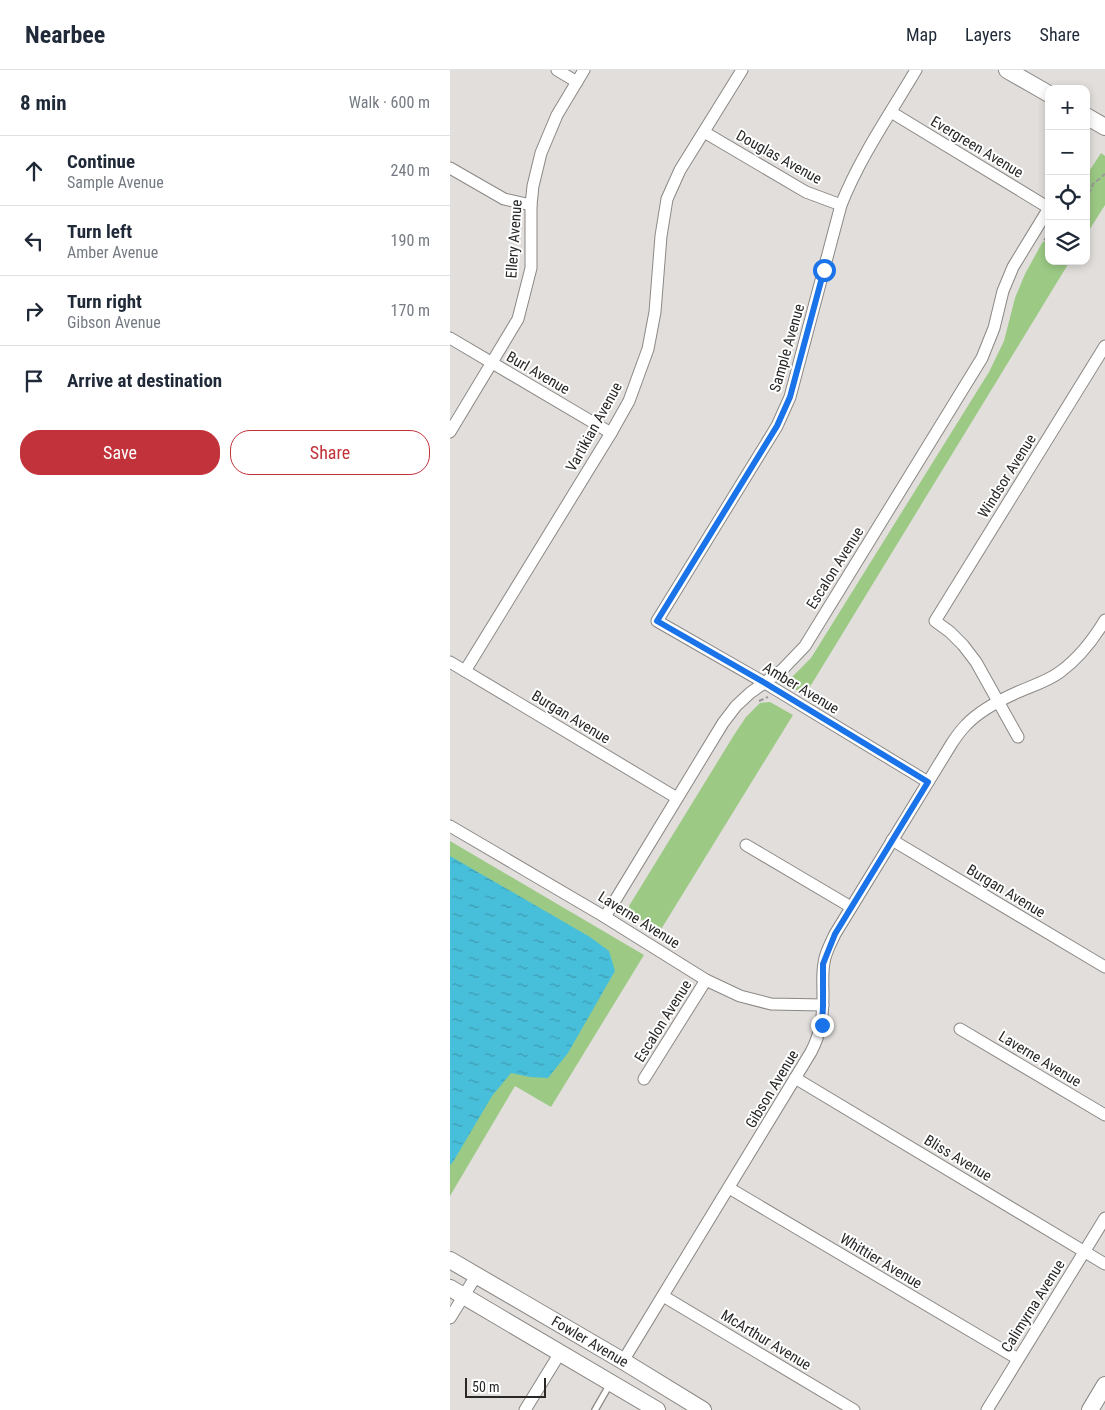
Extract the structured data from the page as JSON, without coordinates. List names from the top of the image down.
{
  "streets": {
    "main road": ["Fowler Avenue"],
    "street": [
      "Evergreen Avenue",
      "Douglas Avenue",
      "Ellery Avenue",
      "Sample Avenue",
      "Burl Avenue",
      "Vartikian Avenue",
      "Windsor Avenue",
      "Escalon Avenue",
      "Amber Avenue",
      "Burgan Avenue",
      "Laverne Avenue",
      "Gibson Avenue",
      "Bliss Avenue",
      "Whittier Avenue",
      "Calimyrna Avenue",
      "McArthur Avenue"
    ]
  },
  "crossings": [
    ["Evergreen Avenue", "Sample Avenue"],
    ["Douglas Avenue", "Sample Avenue"],
    ["Douglas Avenue", "Vartikian Avenue"],
    ["Ellery Avenue", "Burl Avenue"],
    ["Sample Avenue", "Amber Avenue"],
    ["Burl Avenue", "Vartikian Avenue"],
    ["Vartikian Avenue", "Burgan Avenue"],
    ["Windsor Avenue", "Gibson Avenue"],
    ["Escalon Avenue", "Amber Avenue"],
    ["Escalon Avenue", "Burgan Avenue"],
    ["Escalon Avenue", "Laverne Avenue"],
    ["Amber Avenue", "Gibson Avenue"],
    ["Burgan Avenue", "Gibson Avenue"],
    ["Laverne Avenue", "Gibson Avenue"],
    ["Gibson Avenue", "Bliss Avenue"],
    ["Gibson Avenue", "Whittier Avenue"],
    ["Gibson Avenue", "McArthur Avenue"],
    ["Gibson Avenue", "Fowler Avenue"],
    ["Bliss Avenue", "Calimyrna Avenue"],
    ["Whittier Avenue", "Calimyrna Avenue"]
  ],
  "scale_bar": "50 m",
  "page": {
    "header": "Nearbee",
    "nav": ["Map", "Layers", "Share"],
    "heading": ["8 min", "Walk · 600 m"],
    "map_buttons": ["+", "−"],
    "list": [
      ["Continue", "Sample Avenue", "240 m"],
      ["Turn left", "Amber Avenue", "190 m"],
      ["Turn right", "Gibson Avenue", "170 m"],
      "Arrive at destination"
    ],
    "buttons": ["Save", "Share"],
    "scale": "50 m"
  }
}
